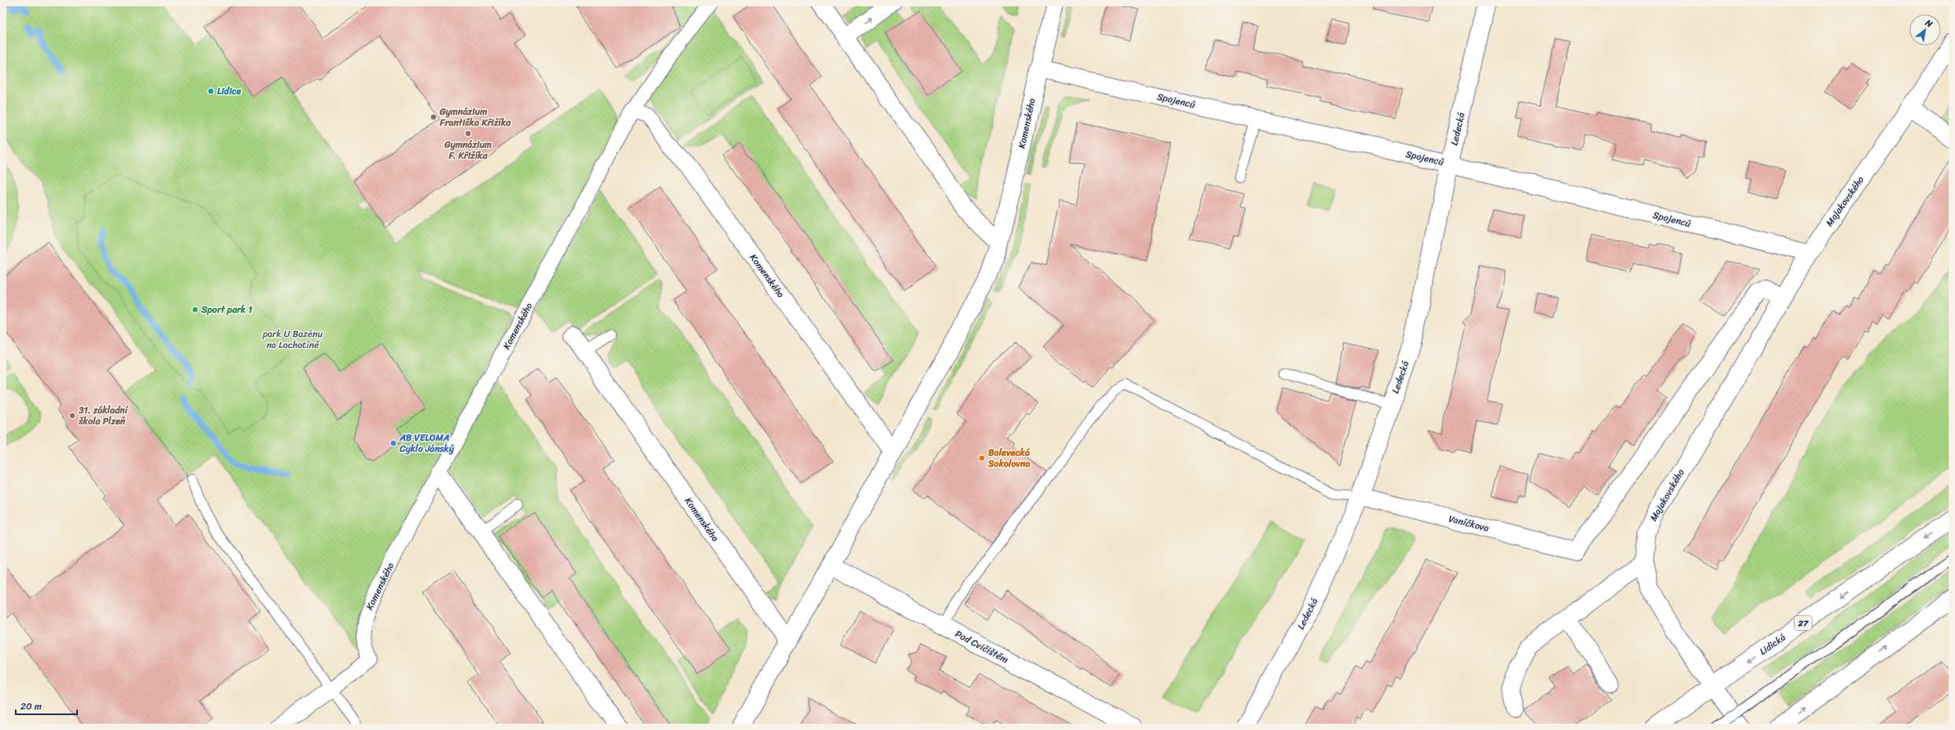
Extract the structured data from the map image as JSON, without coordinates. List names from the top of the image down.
{
  "streets": {
    "street": [
      "Spojenců",
      "Komenského",
      "Ledecká",
      "Majakovského",
      "Vaníčkova",
      "27",
      "Lidická",
      "Pod Cvičištěm"
    ]
  },
  "crossings": [
    ["Spojenců", "Komenského"],
    ["Spojenců", "Ledecká"],
    ["Spojenců", "Majakovského"],
    ["Komenského", "Pod Cvičištěm"],
    ["Ledecká", "Vaníčkova"],
    ["Majakovského", "Vaníčkova"],
    ["Majakovského", "Lidická"]
  ],
  "parks": ["park U Bazénu na Lochotíně"],
  "places": [
    "Lidice",
    "Gymnázium Františka Křižíka",
    "Gymnázium F. Křižíka",
    "Sport park 1",
    "31. základní škola Plzeň",
    "AB VELOMA Cyklo Jánský",
    "Bolevecká Sokolovna"
  ],
  "scale_bar": "20 m",
  "north": "top right"
}
